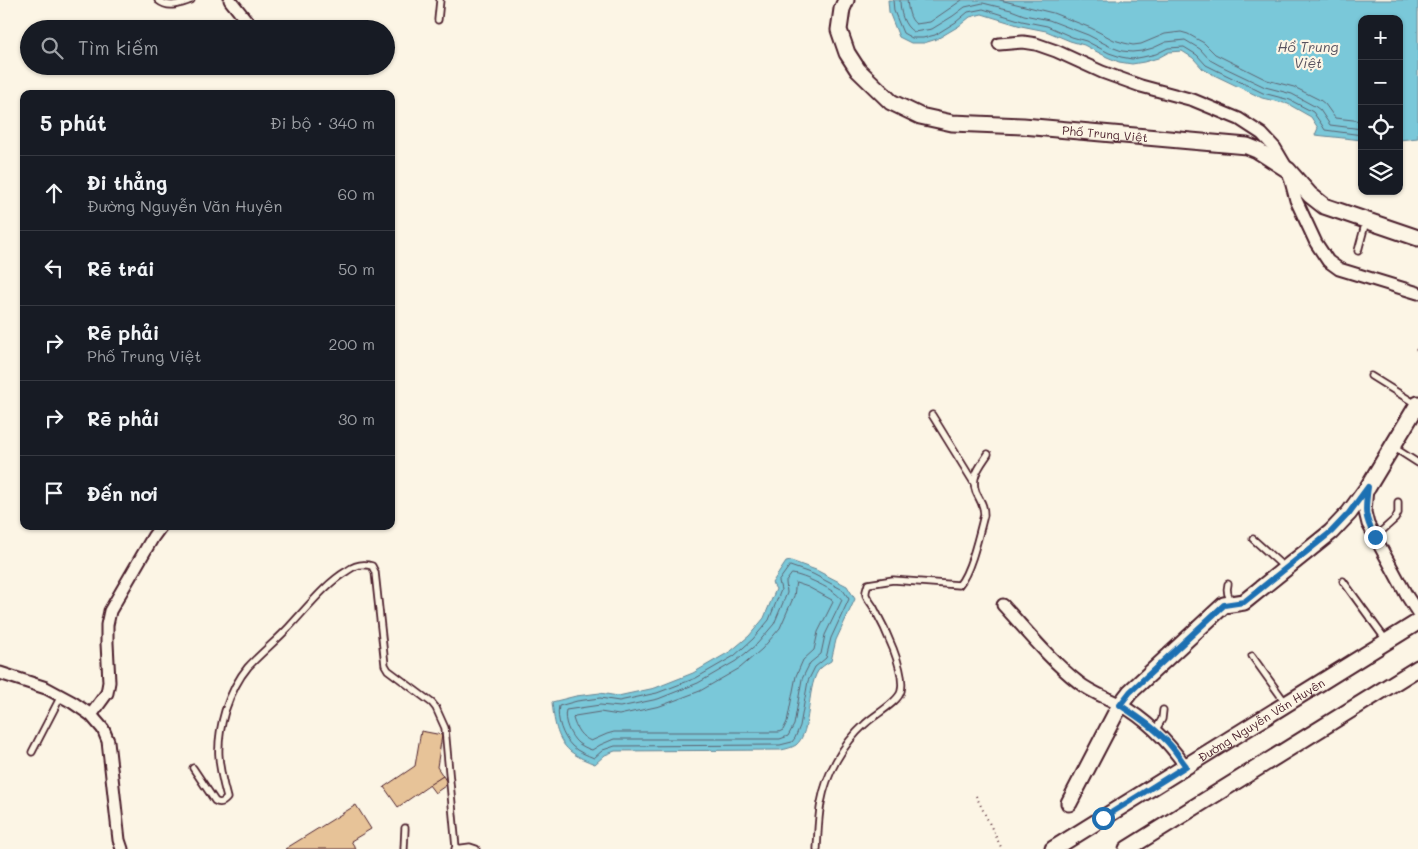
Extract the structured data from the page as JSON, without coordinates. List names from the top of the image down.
{
  "streets": {
    "street": ["Phố Trung Việt", "Đường Nguyễn Văn Huyên"]
  },
  "water": ["Hồ Trung Việt"],
  "page": {
    "map_buttons": ["+", "−"],
    "search": "Tìm kiếm",
    "heading": ["5 phút", "Đi bộ · 340 m"],
    "list": [
      ["Đi thẳng", "Đường Nguyễn Văn Huyên", "60 m"],
      ["Rẽ trái", "50 m"],
      ["Rẽ phải", "Phố Trung Việt", "200 m"],
      ["Rẽ phải", "30 m"],
      "Đến nơi"
    ]
  }
}
